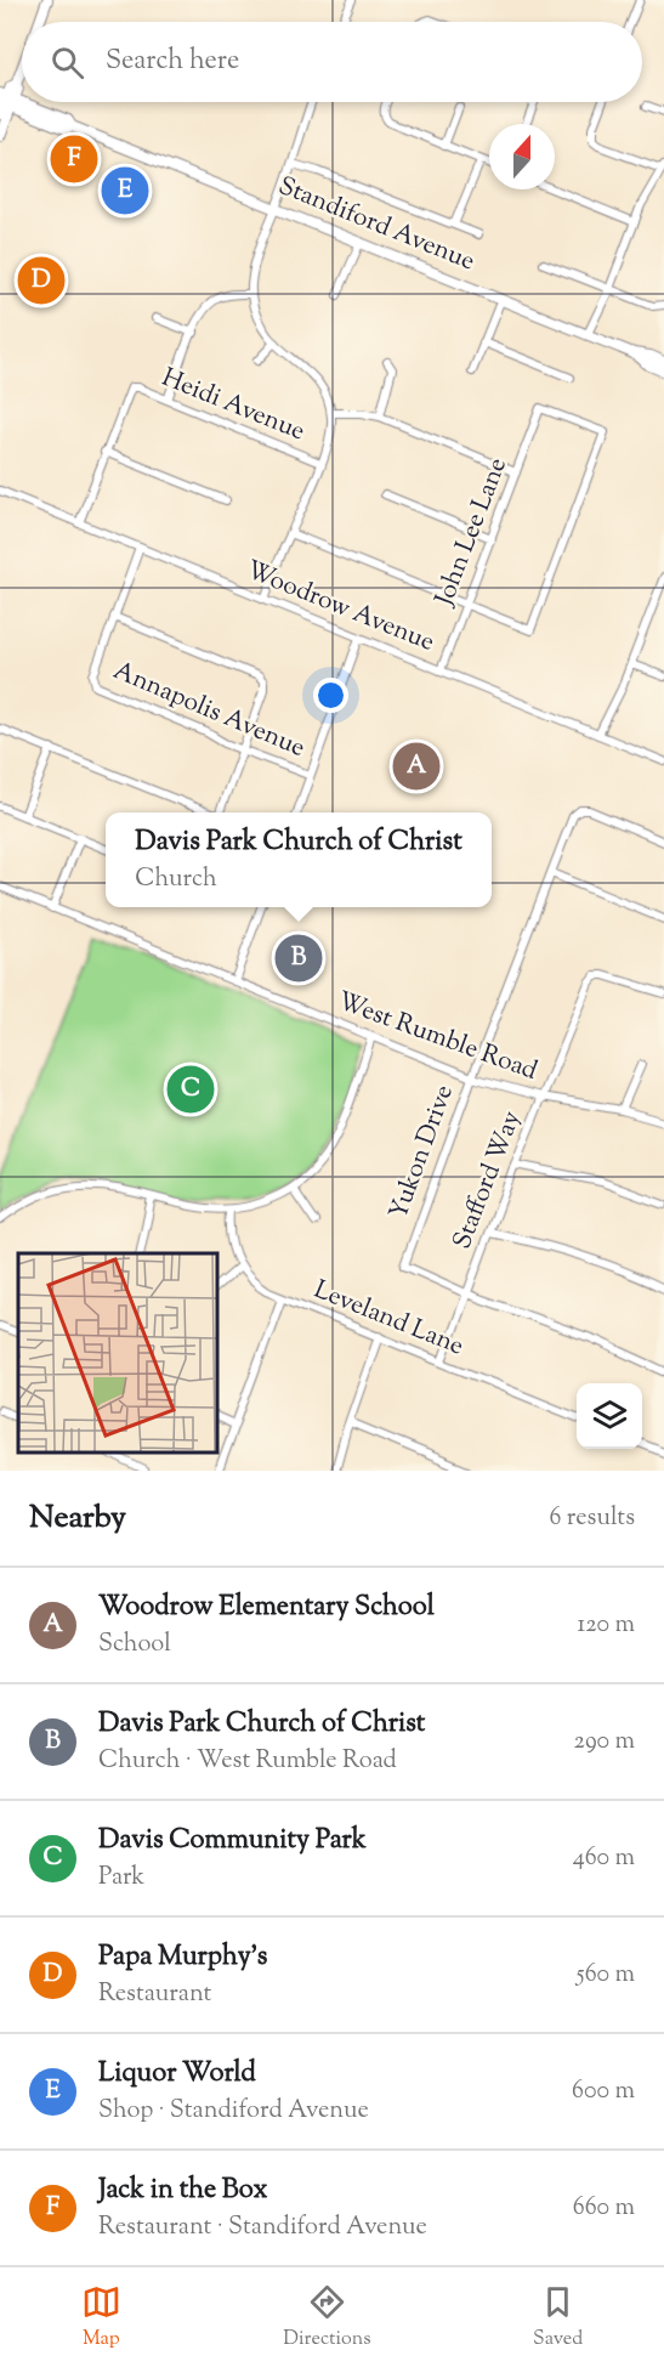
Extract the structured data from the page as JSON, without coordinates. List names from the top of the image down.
{
  "streets": {
    "main road": ["Standiford Avenue"],
    "street": [
      "Heidi Avenue",
      "John Lee Lane",
      "Woodrow Avenue",
      "Annapolis Avenue",
      "West Rumble Road",
      "Yukon Drive",
      "Stafford Way",
      "Leveland Lane"
    ]
  },
  "crossings": [
    ["John Lee Lane", "Woodrow Avenue"],
    ["West Rumble Road", "Yukon Drive"],
    ["West Rumble Road", "Stafford Way"],
    ["Yukon Drive", "Stafford Way"],
    ["Stafford Way", "Leveland Lane"]
  ],
  "north": "top",
  "page": {
    "search": "Search here",
    "pins": [
      "F",
      "E",
      "D",
      "A",
      "B",
      "C"
    ],
    "popup": ["Davis Park Church of Christ", "Church"],
    "heading": ["Nearby", "6 results"],
    "list": [
      {
        "mark": "A",
        "name": "Woodrow Elementary School",
        "note": "School",
        "value": "120 m"
      },
      {
        "mark": "B",
        "name": "Davis Park Church of Christ",
        "note": "Church · West Rumble Road",
        "value": "290 m"
      },
      {
        "mark": "C",
        "name": "Davis Community Park",
        "note": "Park",
        "value": "460 m"
      },
      {
        "mark": "D",
        "name": "Papa Murphy's",
        "note": "Restaurant",
        "value": "560 m"
      },
      {
        "mark": "E",
        "name": "Liquor World",
        "note": "Shop · Standiford Avenue",
        "value": "600 m"
      },
      {
        "mark": "F",
        "name": "Jack in the Box",
        "note": "Restaurant · Standiford Avenue",
        "value": "660 m"
      }
    ],
    "nav": ["Map", "Directions", "Saved"]
  }
}
